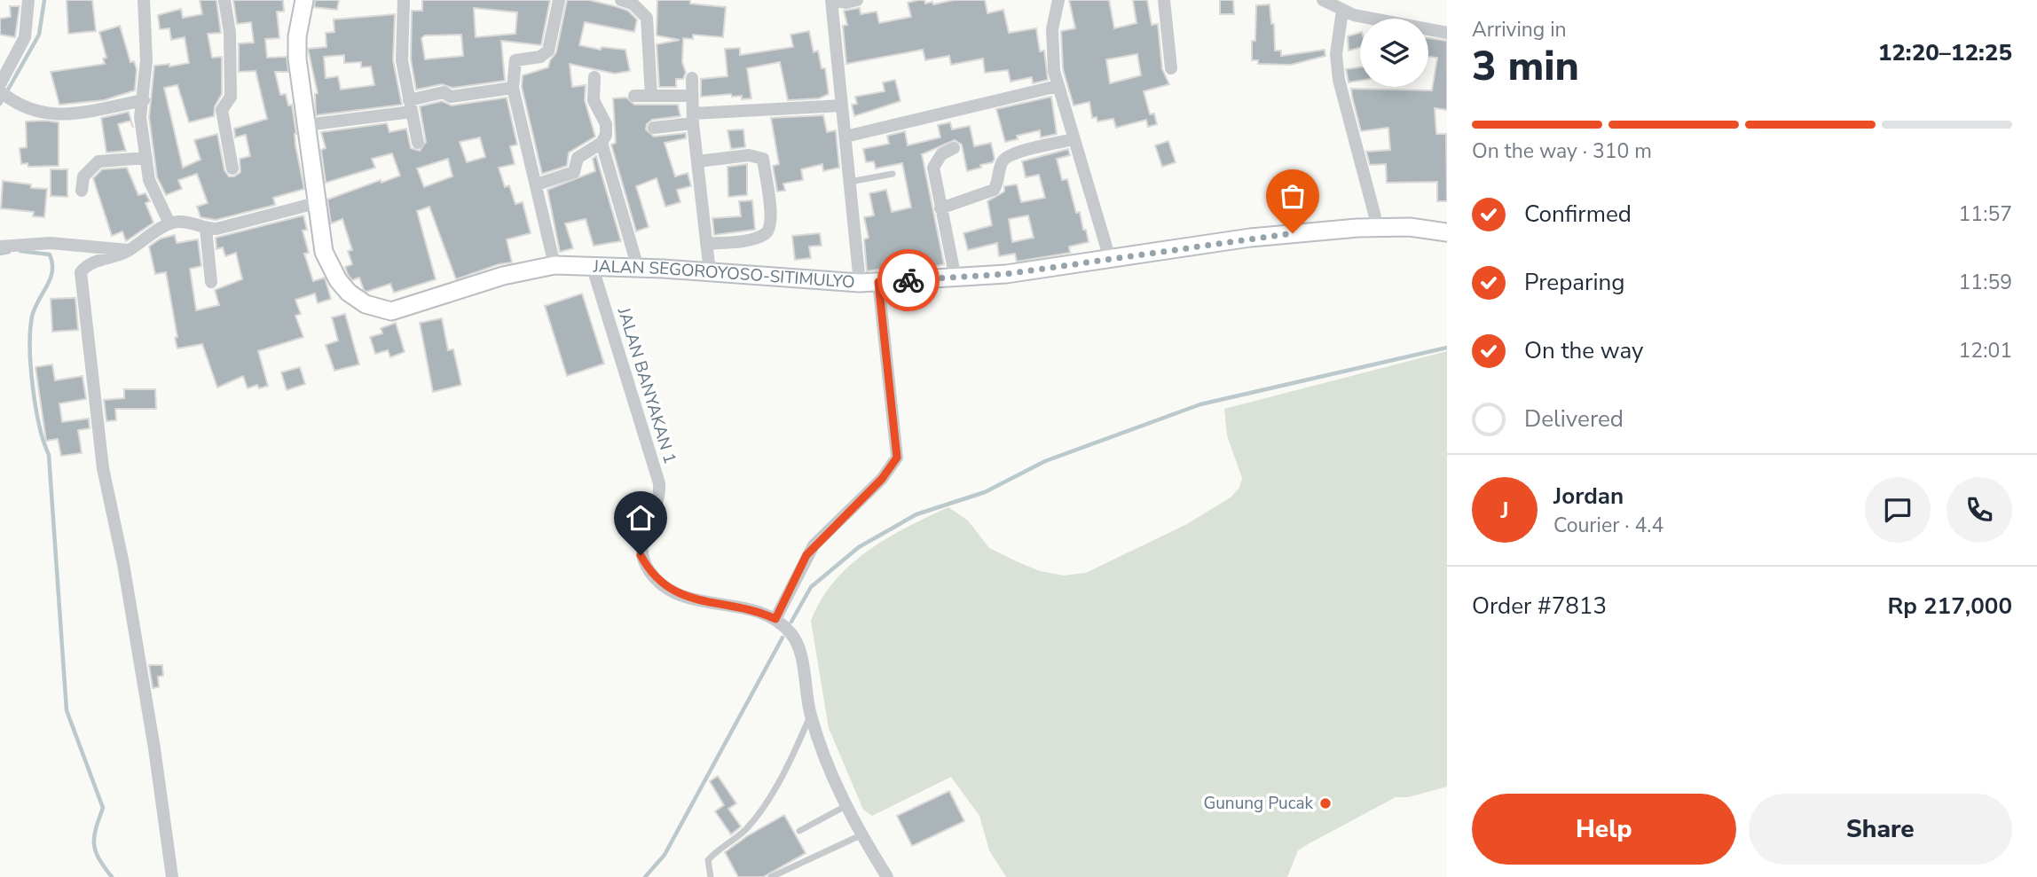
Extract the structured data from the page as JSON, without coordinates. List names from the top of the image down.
{
  "streets": {
    "main road": ["JALAN SEGOROYOSO-SITIMULYO"],
    "street": ["JALAN BANYAKAN 1"]
  },
  "crossings": [
    ["JALAN SEGOROYOSO-SITIMULYO", "JALAN BANYAKAN 1"]
  ],
  "places": ["Gunung Pucak"],
  "page": {
    "heading": ["3 min", "Arriving in", "12:20–12:25"],
    "panel": [
      "Jordan",
      "Courier · 4.4",
      "Order #7813",
      "Rp 217,000"
    ],
    "bar": "On the way · 310 m",
    "list": [
      ["Confirmed", "11:57"],
      ["Preparing", "11:59"],
      ["On the way", "12:01"],
      "Delivered"
    ],
    "round": "J",
    "buttons": ["Help", "Share"]
  }
}
